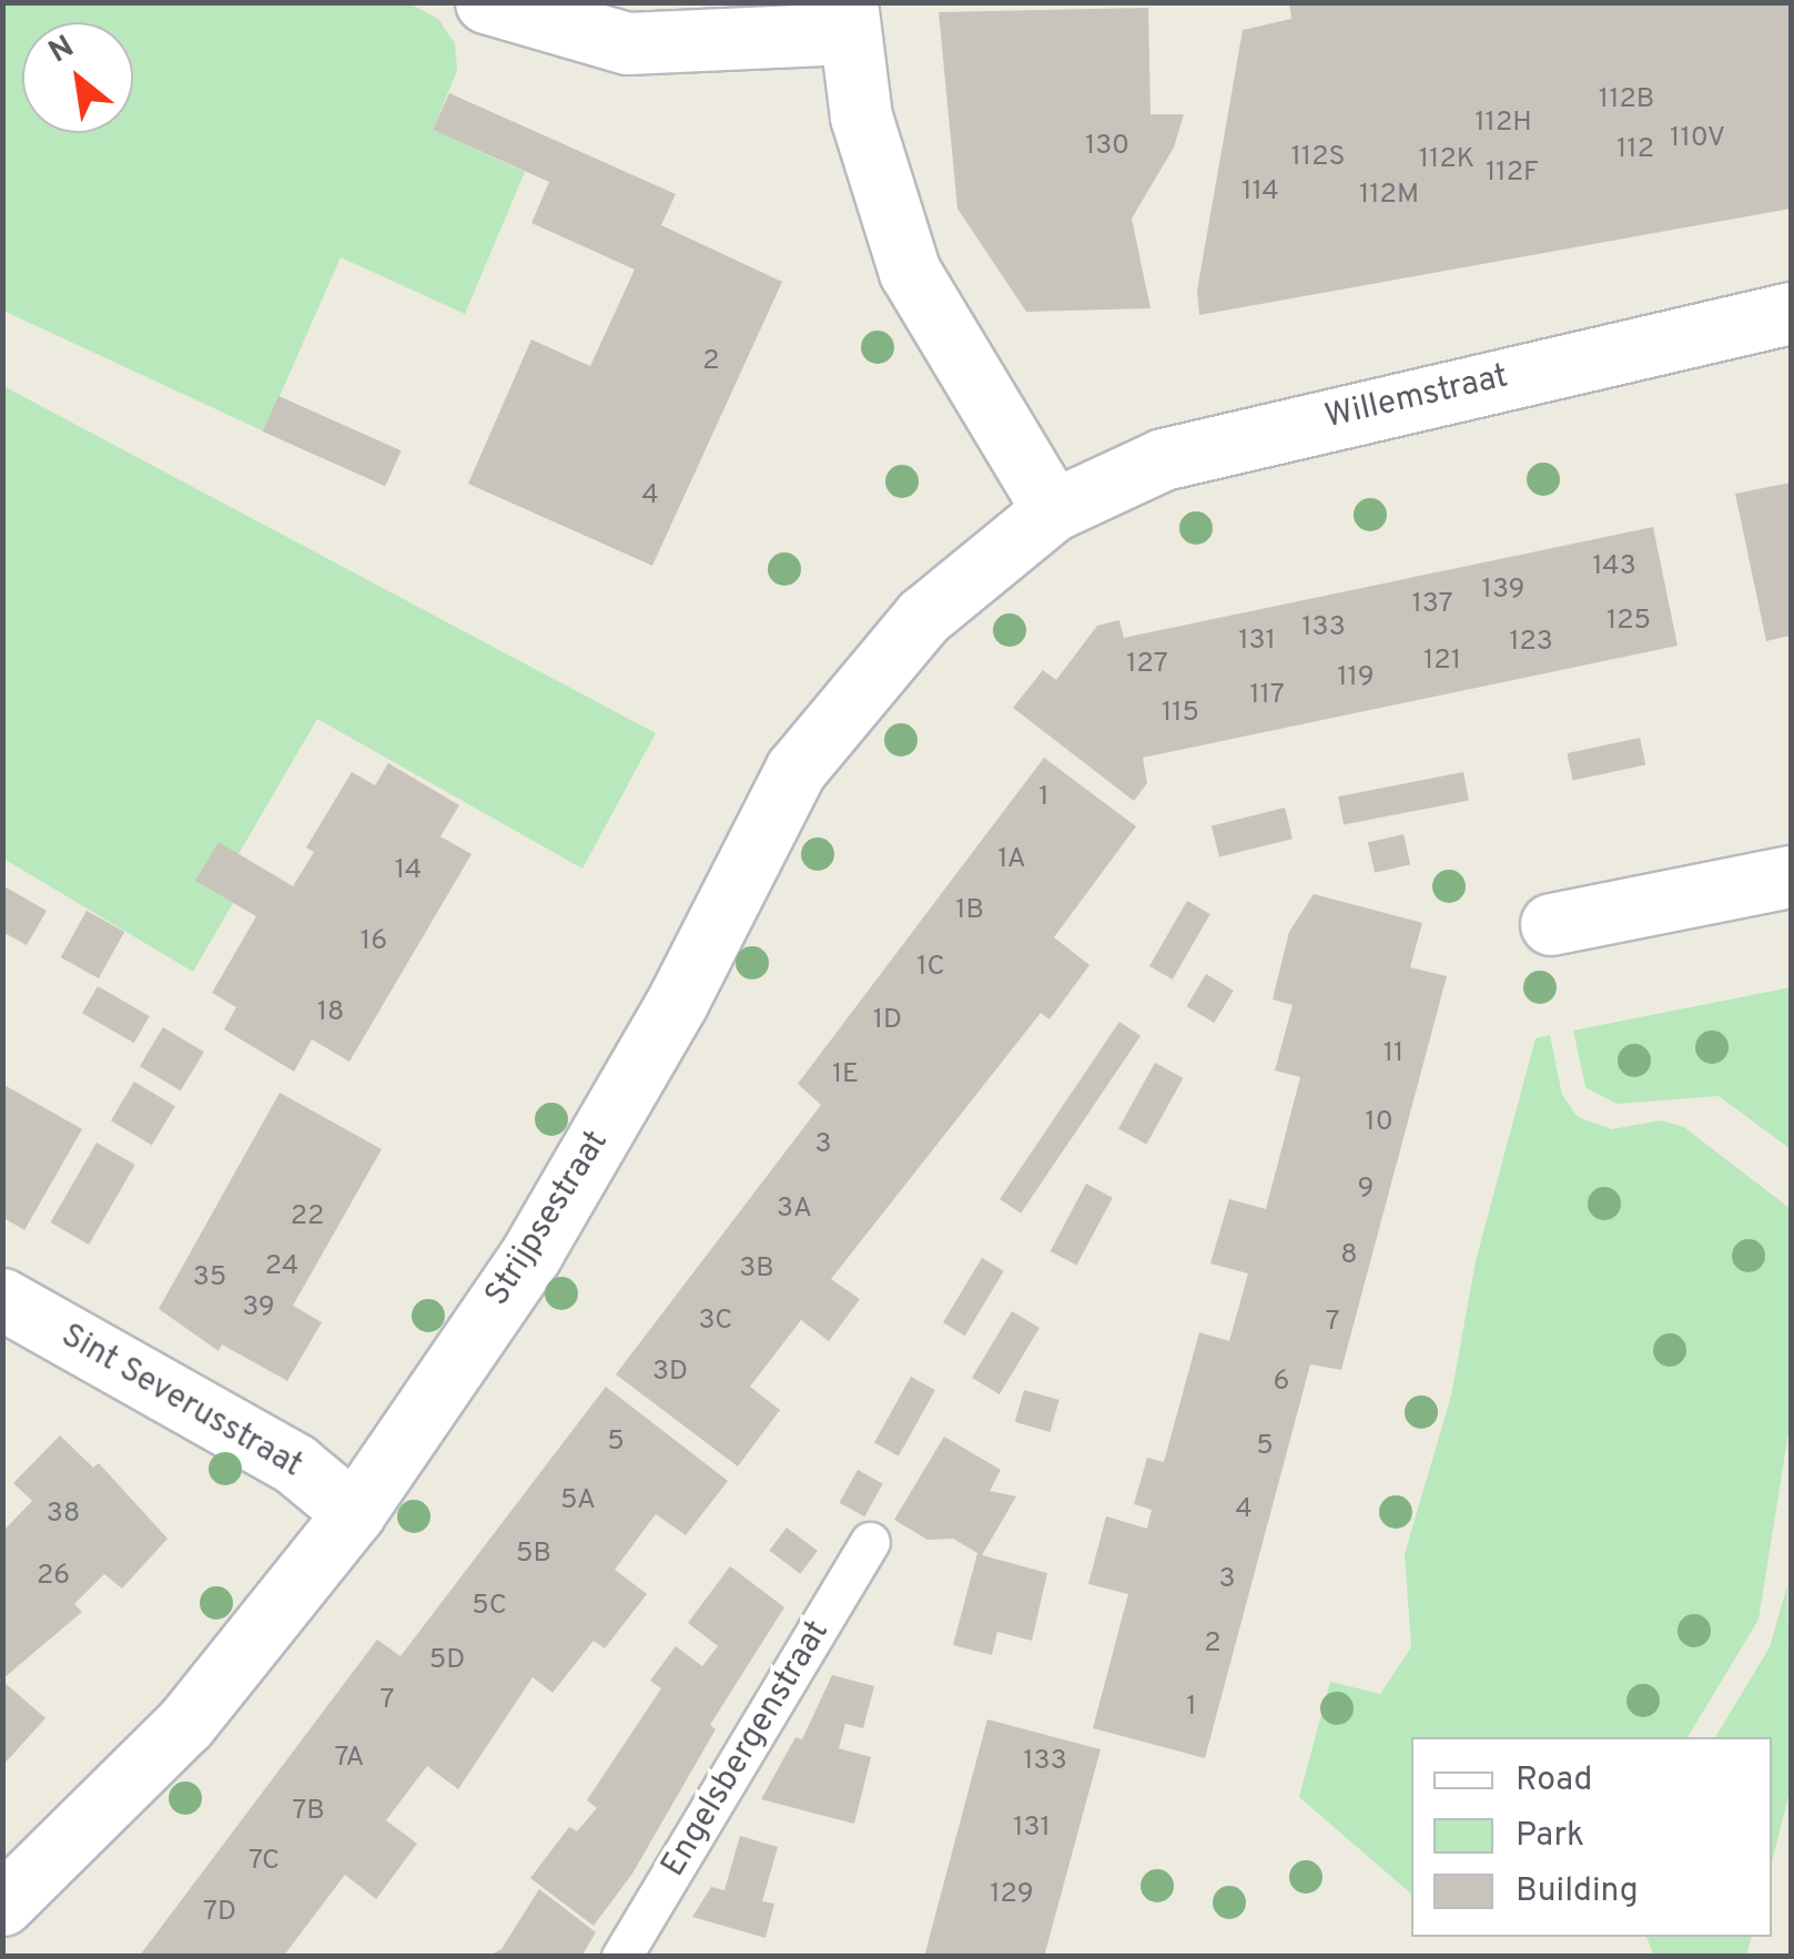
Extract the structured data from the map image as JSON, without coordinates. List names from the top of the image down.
{
  "streets": {
    "street": ["Willemstraat", "Strijpsestraat", "Sint Severusstraat"],
    "lane": ["Engelsbergenstraat"]
  },
  "crossings": [
    ["Willemstraat", "Strijpsestraat"],
    ["Strijpsestraat", "Sint Severusstraat"]
  ],
  "house_numbers": [
    "112B",
    "112H",
    "110V",
    "130",
    "112",
    "112S",
    "112K",
    "112F",
    "114",
    "112M",
    "2",
    "4",
    "143",
    "139",
    "137",
    "125",
    "133",
    "131",
    "123",
    "121",
    "127",
    "119",
    "117",
    "115",
    "1",
    "1A",
    "14",
    "1B",
    "16",
    "1C",
    "18",
    "1D",
    "11",
    "1E",
    "10",
    "3",
    "9",
    "3A",
    "22",
    "8",
    "24",
    "3B",
    "35",
    "39",
    "3C",
    "7",
    "3D",
    "6",
    "5",
    "5",
    "5A",
    "4",
    "38",
    "5B",
    "26",
    "3",
    "5C",
    "2",
    "5D",
    "7",
    "1",
    "7A",
    "133",
    "7B",
    "131",
    "7C",
    "129",
    "7D"
  ],
  "legend": ["Road", "Park", "Building"],
  "north": "top left"
}
